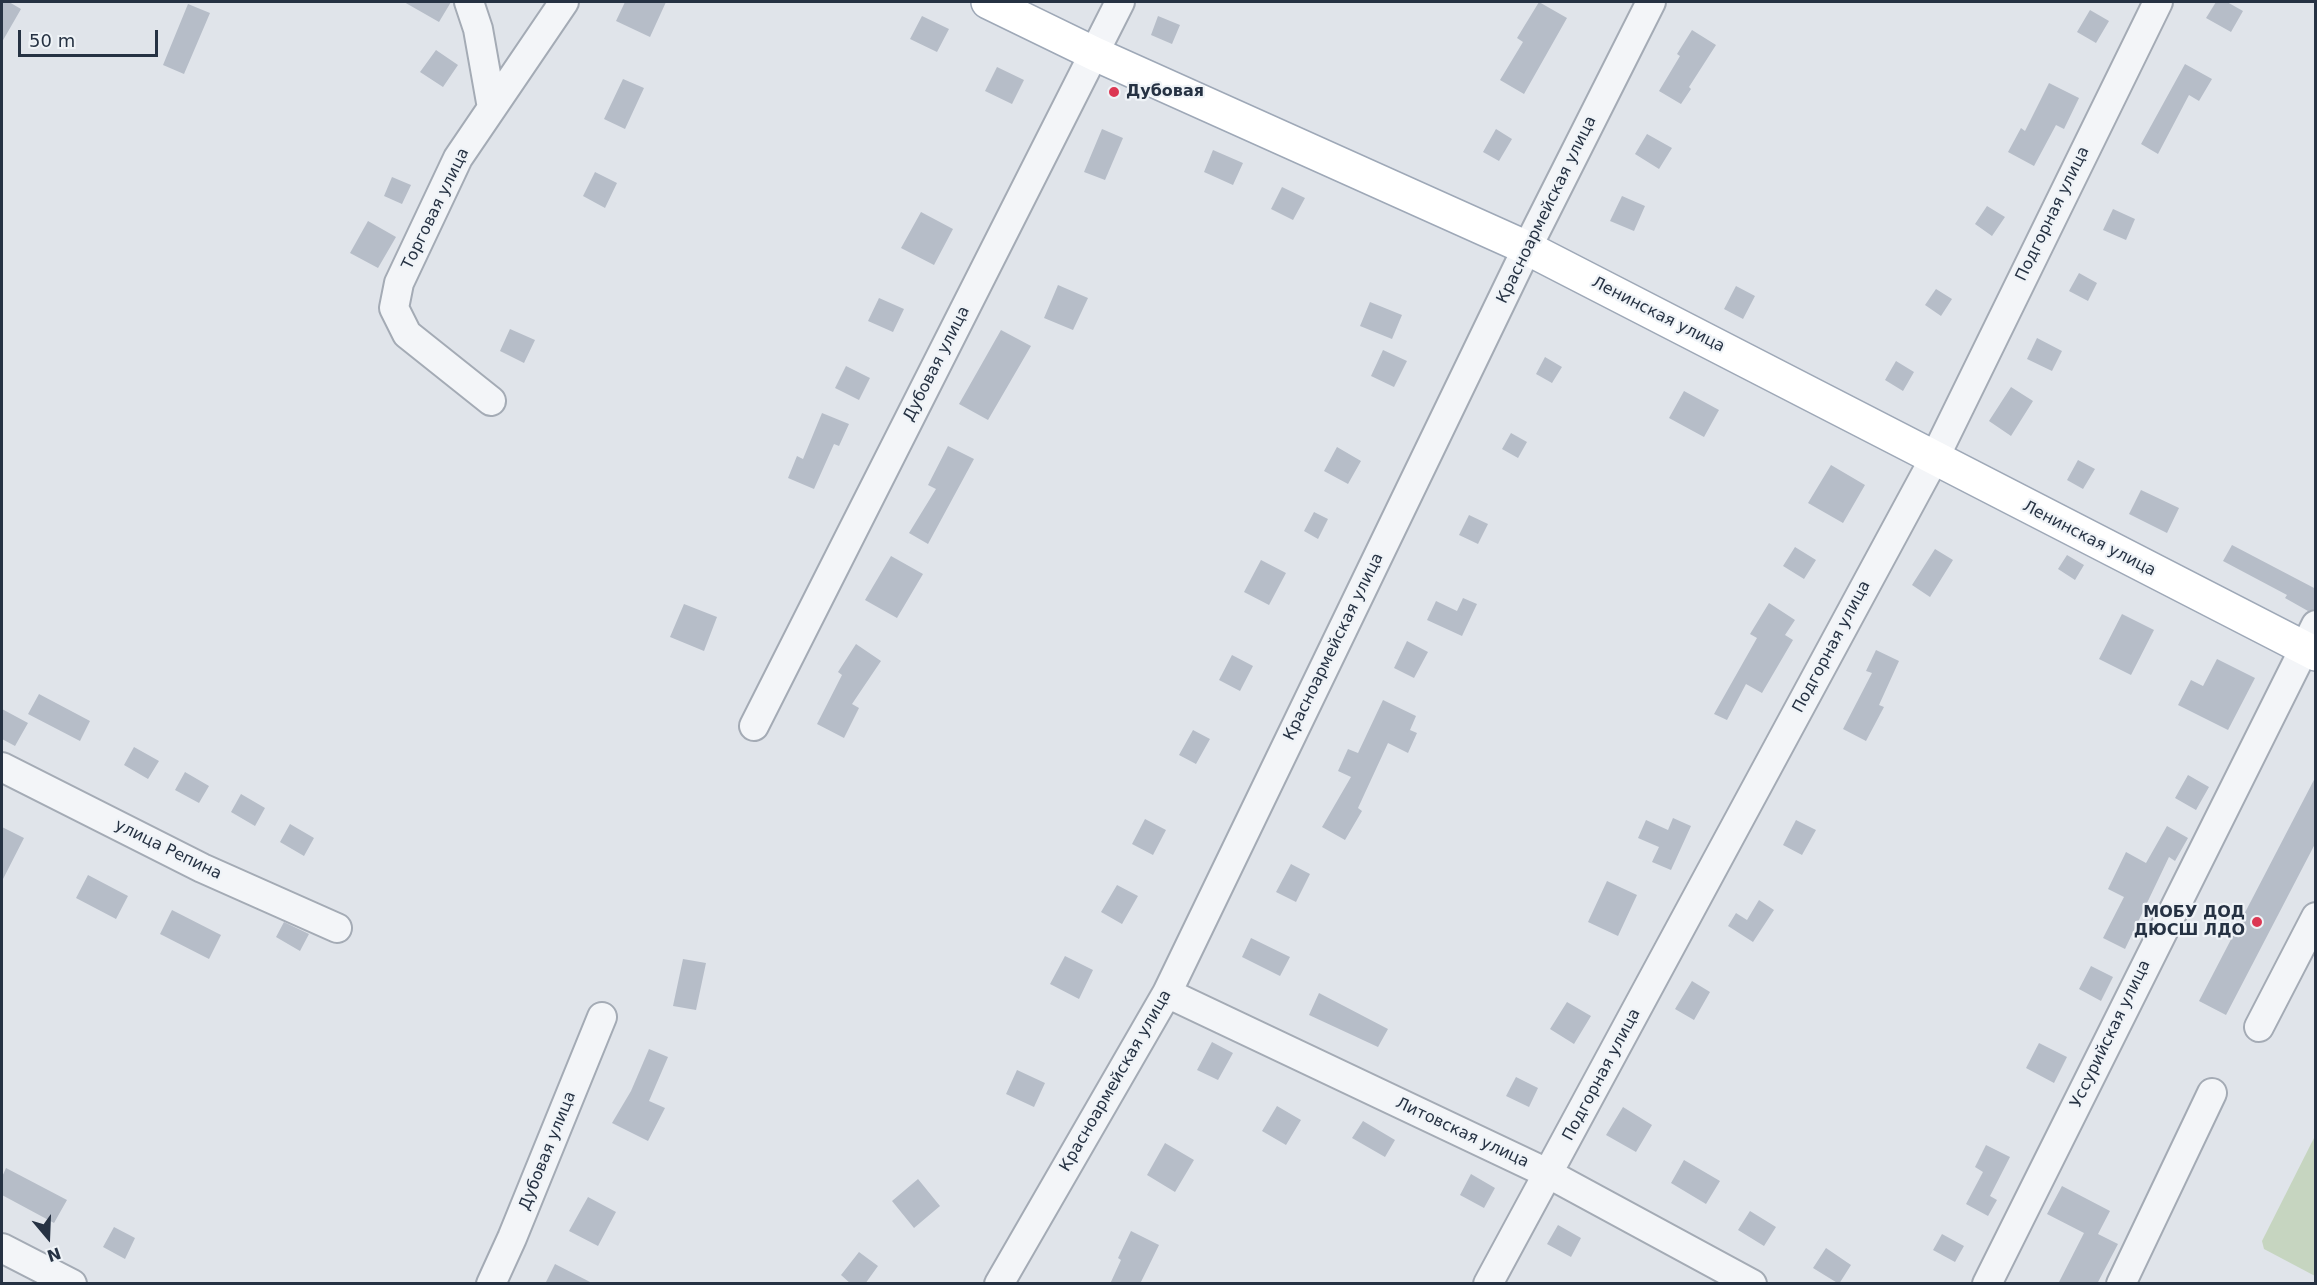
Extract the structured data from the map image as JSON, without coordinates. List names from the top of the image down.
{
  "streets": {
    "main road": ["Ленинская улица"],
    "street": [
      "Торговая улица",
      "Красноармейская улица",
      "Подгорная улица",
      "Дубовая улица",
      "улица Репина",
      "Уссурийская улица",
      "Литовская улица"
    ]
  },
  "crossings": [
    ["Красноармейская улица", "Ленинская улица"],
    ["Красноармейская улица", "Литовская улица"],
    ["Подгорная улица", "Ленинская улица"],
    ["Подгорная улица", "Литовская улица"],
    ["Ленинская улица", "Дубовая улица"],
    ["Ленинская улица", "Уссурийская улица"]
  ],
  "places": ["Дубовая", "МОБУ ДОД ДЮСШ ЛДО"],
  "scale_bar": "50 m",
  "north": "bottom"
}
